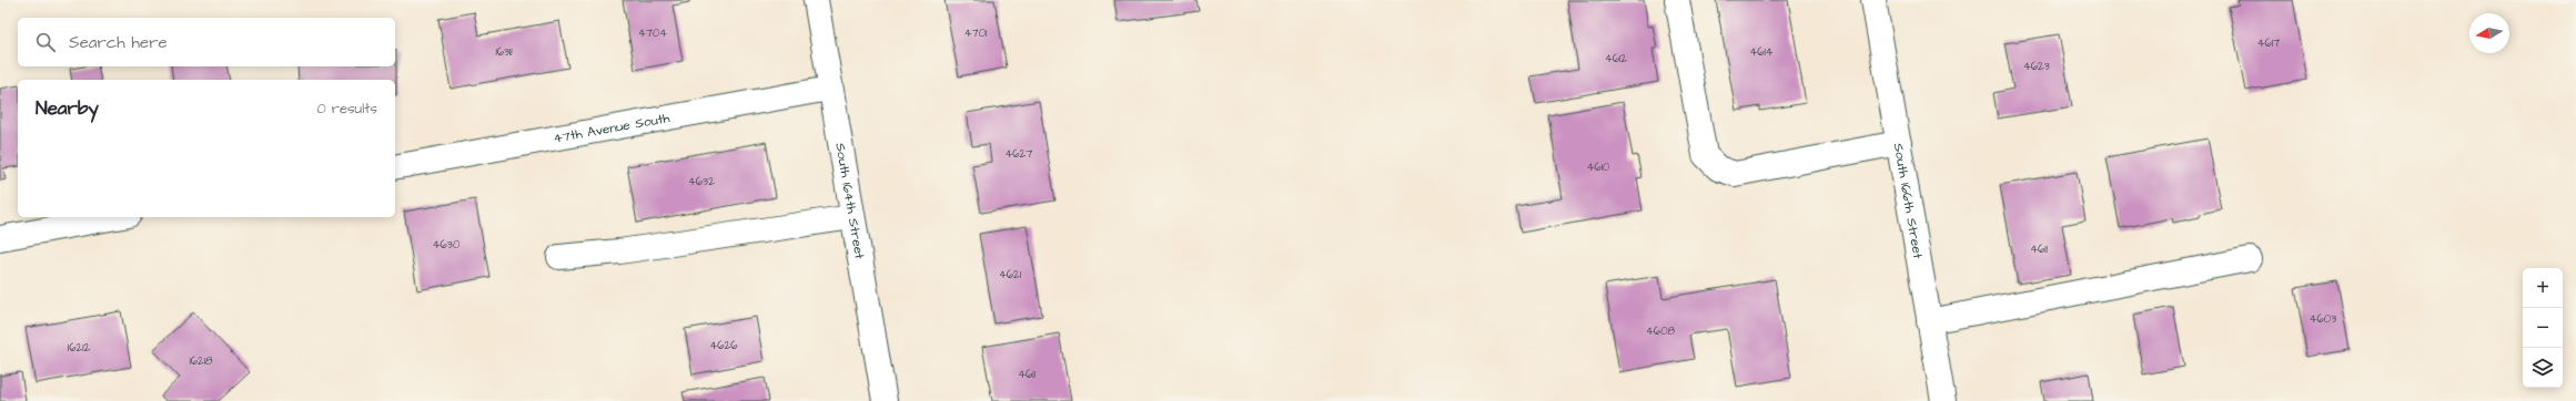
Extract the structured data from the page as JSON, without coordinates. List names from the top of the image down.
{
  "streets": {
    "street": ["47th Avenue South", "South 164th Street", "South 166th Street"]
  },
  "crossings": [
    ["47th Avenue South", "South 164th Street"]
  ],
  "house_numbers": [
    "4704",
    "4701",
    "4617",
    "16311",
    "4614",
    "4612",
    "4623",
    "4627",
    "4610",
    "4632",
    "4630",
    "4611",
    "4621",
    "4603",
    "4608",
    "4626",
    "16212",
    "16218",
    "4611"
  ],
  "north": "left",
  "page": {
    "search": "Search here",
    "heading": ["Nearby", "0 results"],
    "map_buttons": ["+", "−"]
  }
}
